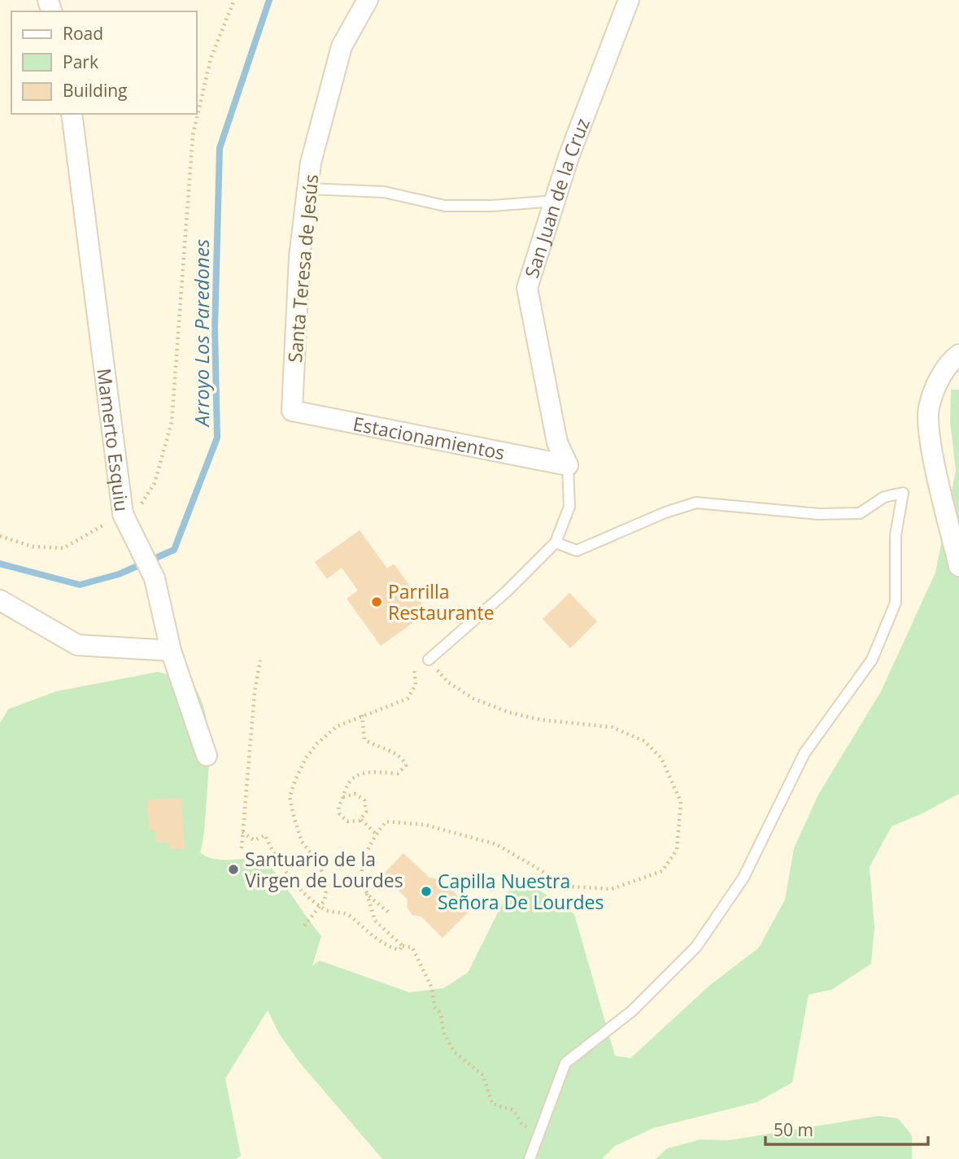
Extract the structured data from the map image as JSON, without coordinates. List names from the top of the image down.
{
  "streets": {
    "street": [
      "San Juan de la Cruz",
      "Santa Teresa de Jesús",
      "Estacionamientos",
      "Mamerto Esquiu"
    ]
  },
  "crossings": [
    ["San Juan de la Cruz", "Estacionamientos"],
    ["Santa Teresa de Jesús", "Estacionamientos"]
  ],
  "water": ["Arroyo Los Paredones"],
  "places": ["Parrilla Restaurante", "Santuario de la Virgen de Lourdes", "Capilla Nuestra Señora De Lourdes"],
  "legend": ["Road", "Park", "Building"],
  "scale_bar": "50 m"
}
